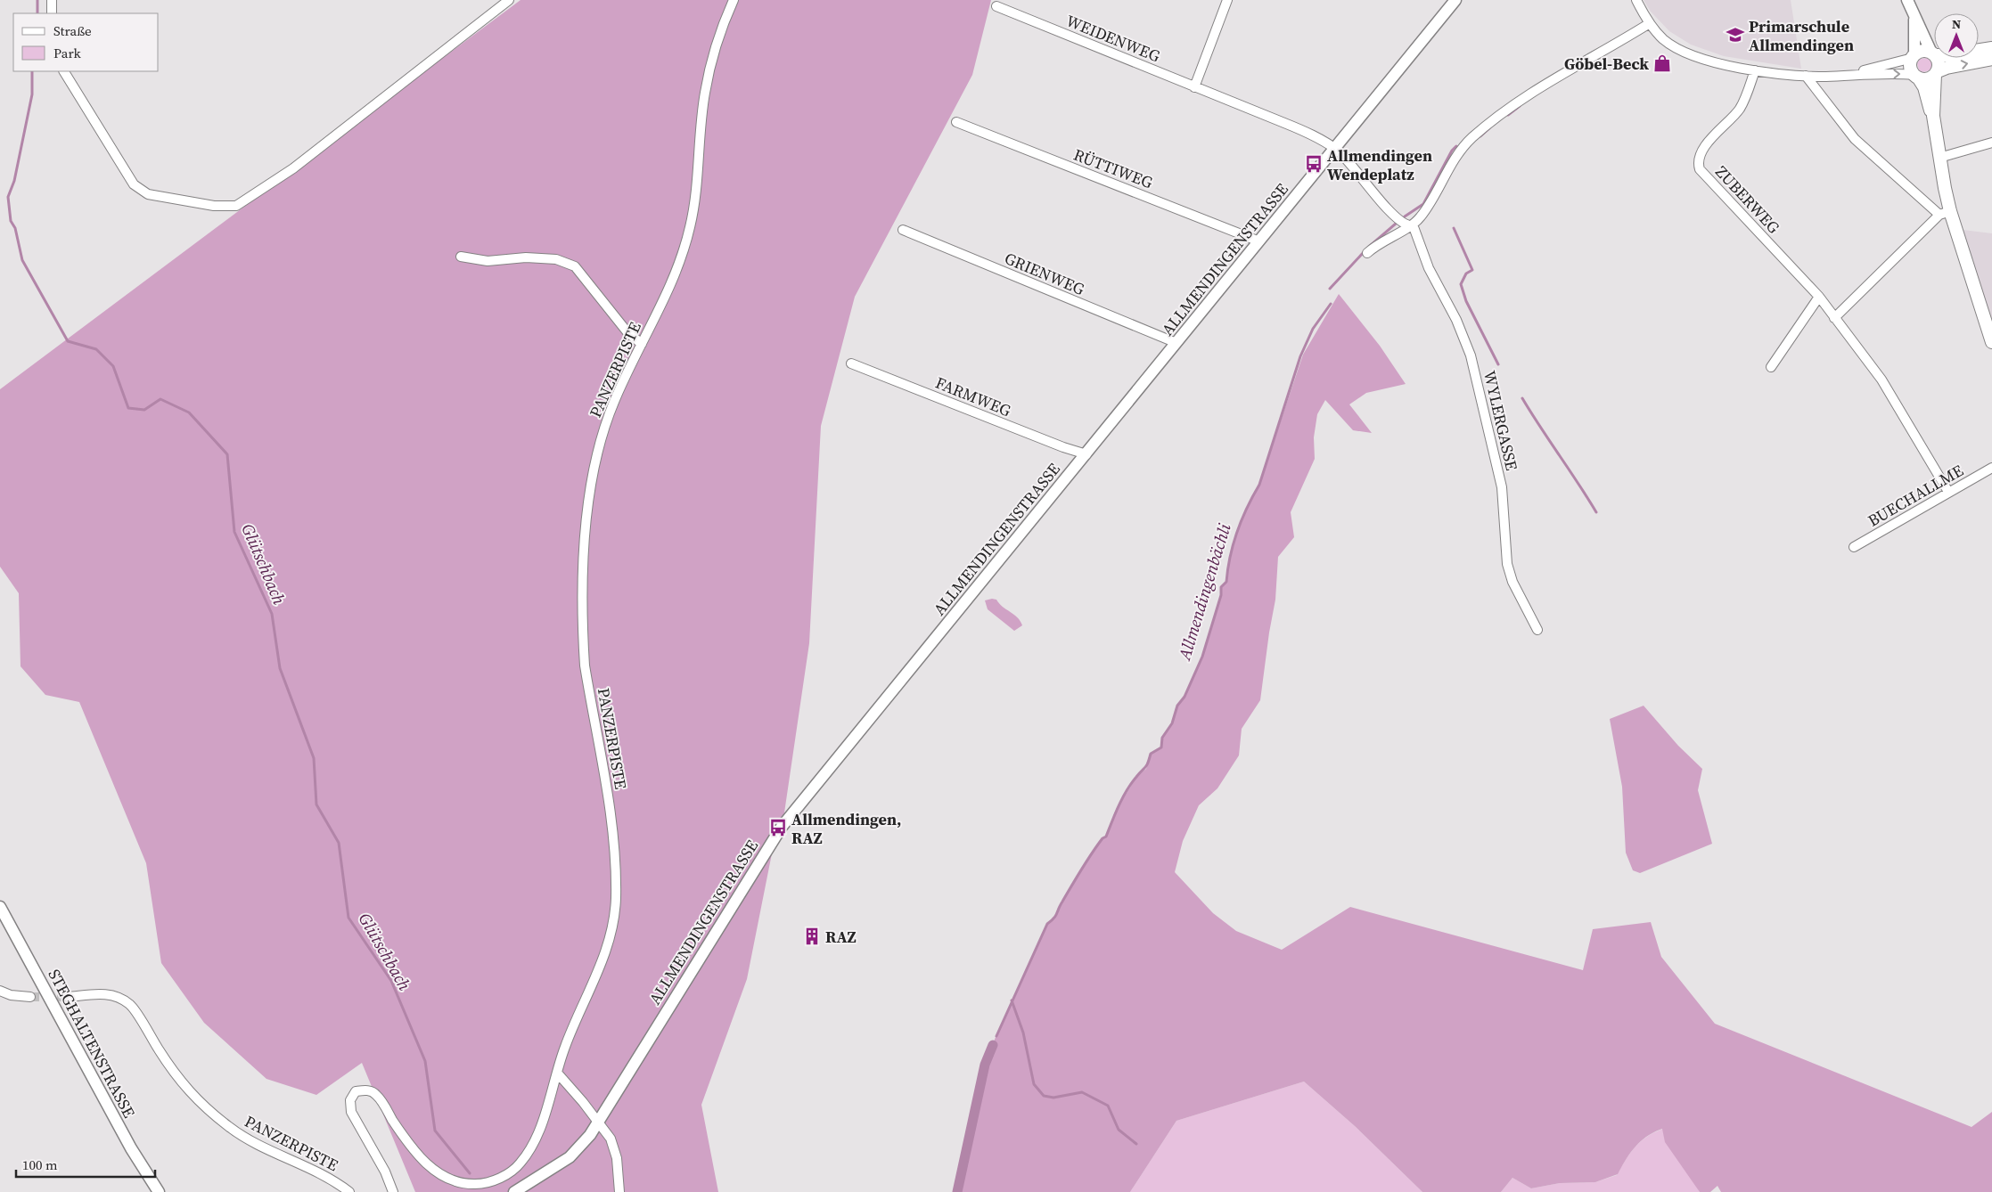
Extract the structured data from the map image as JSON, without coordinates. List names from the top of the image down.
{
  "streets": {
    "street": [
      "WEIDENWEG",
      "RÜTTIWEG",
      "ZUBERWEG",
      "ALLMENDINGENSTRASSE",
      "GRIENWEG",
      "PANZERPISTE",
      "FARMWEG",
      "WYLERGASSE",
      "BUECHALLME",
      "STEGHALTENSTRASSE"
    ]
  },
  "crossings": [
    ["WEIDENWEG", "ALLMENDINGENSTRASSE"],
    ["RÜTTIWEG", "ALLMENDINGENSTRASSE"],
    ["ZUBERWEG", "BUECHALLME"],
    ["ALLMENDINGENSTRASSE", "GRIENWEG"],
    ["ALLMENDINGENSTRASSE", "FARMWEG"]
  ],
  "water": ["Glütschbach", "Allmendingenbächli"],
  "places": {
    "school or university": ["Primarschule Allmendingen"],
    "shop": ["Göbel-Beck"],
    "bus stop": ["Allmendingen Wendeplatz", "Allmendingen, RAZ"],
    "building": ["RAZ"]
  },
  "legend": ["Straße", "Park"],
  "scale_bar": "100 m",
  "north": "top"
}
